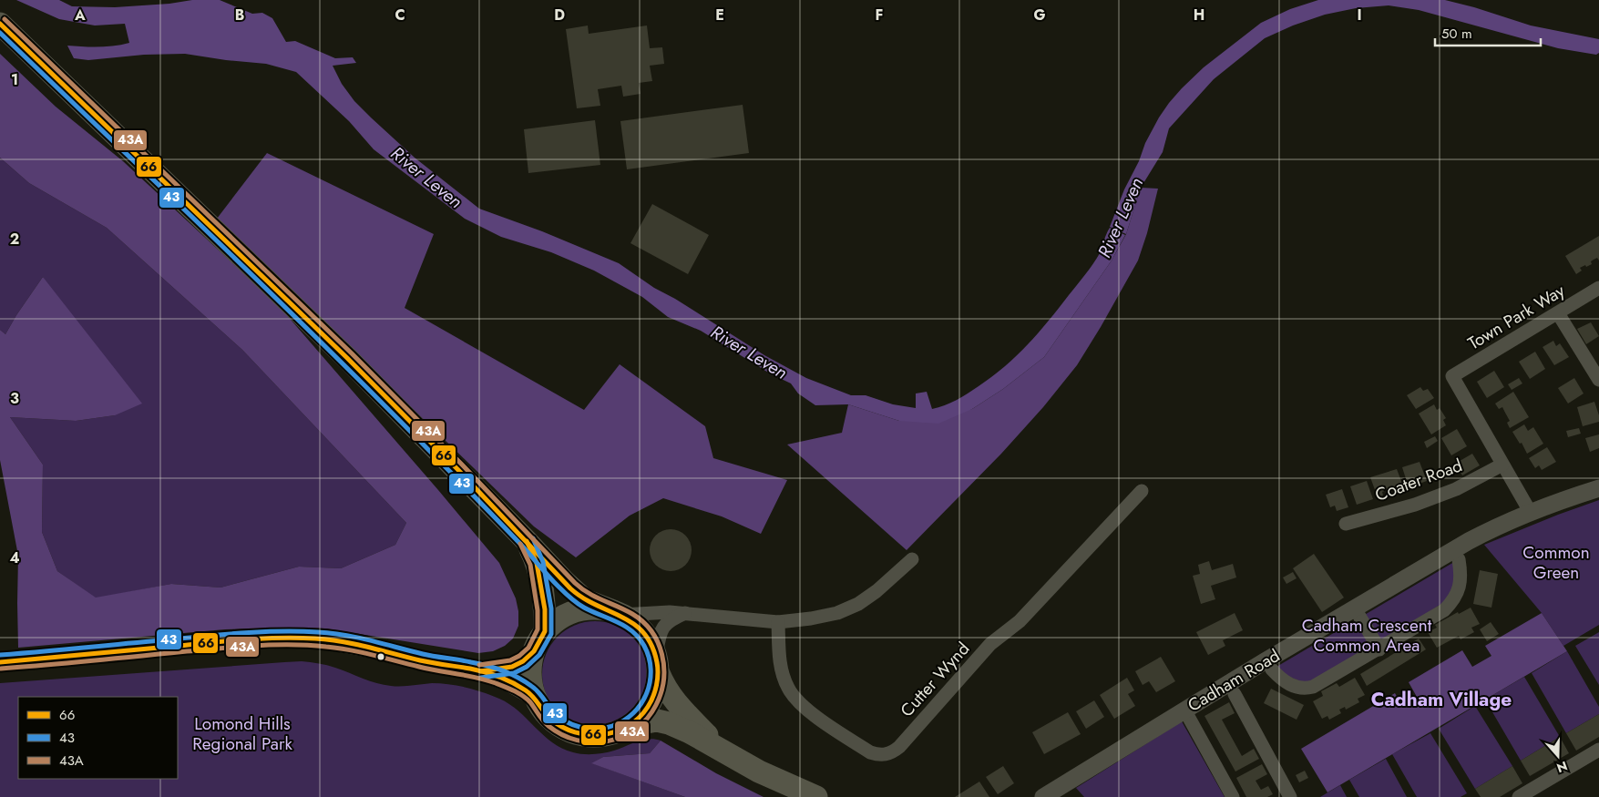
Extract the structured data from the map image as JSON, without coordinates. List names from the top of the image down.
{
  "streets": {
    "street": [
      "Town Park Way",
      "Coater Road",
      "Cutter Wynd",
      "Cadham Road"
    ]
  },
  "crossings": [
    ["Town Park Way", "Coater Road"]
  ],
  "districts": ["Cadham Village"],
  "water": ["River Leven"],
  "parks": ["Common Green", "Cadham Crescent Common Area", "Lomond Hills Regional Park"],
  "lines": ["transit line 43A", "transit line 66", "transit line 43"],
  "legend": ["66", "43", "43A"],
  "scale_bar": "50 m",
  "north": "bottom",
  "grid": {
    "columns": [
      "A",
      "B",
      "C",
      "D",
      "E",
      "F",
      "G",
      "H",
      "I"
    ],
    "rows": [
      "1",
      "2",
      "3",
      "4"
    ]
  }
}
